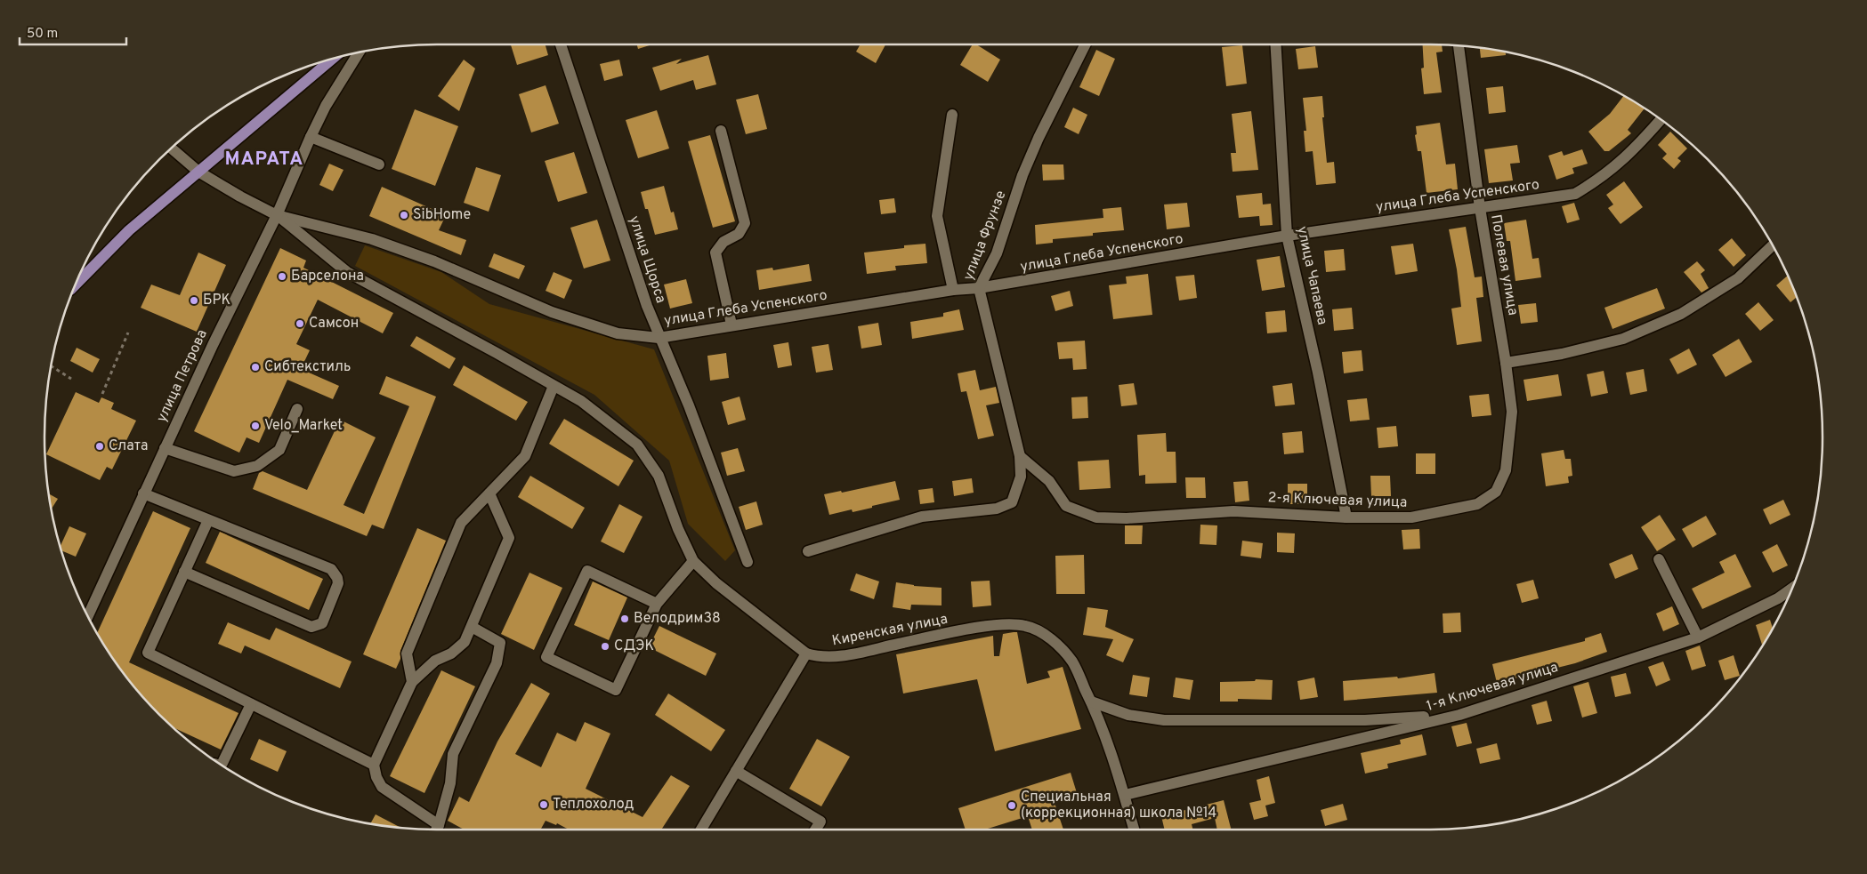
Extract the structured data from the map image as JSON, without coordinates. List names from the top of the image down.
{
  "streets": {
    "street": [
      "улица Глеба Успенского",
      "улица Фрунзе",
      "улица Щорса",
      "Полевая улица",
      "улица Чапаева",
      "улица Петрова",
      "2-я Ключевая улица",
      "Киренская улица",
      "1-я Ключевая улица"
    ]
  },
  "crossings": [
    ["улица Глеба Успенского", "улица Фрунзе"],
    ["улица Глеба Успенского", "улица Щорса"],
    ["улица Глеба Успенского", "Полевая улица"],
    ["улица Глеба Успенского", "улица Чапаева"],
    ["улица Глеба Успенского", "улица Петрова"],
    ["улица Фрунзе", "2-я Ключевая улица"],
    ["Полевая улица", "2-я Ключевая улица"],
    ["улица Чапаева", "2-я Ключевая улица"]
  ],
  "districts": ["МАРАТА"],
  "places": [
    "SibHome",
    "Барселона",
    "БРК",
    "Самсон",
    "Сибтекстиль",
    "Velo_Market",
    "Слата",
    "Велодрим38",
    "СДЭК",
    "Теплохолод",
    "Специальная (коррекционная) школа №14"
  ],
  "scale_bar": "50 m"
}
